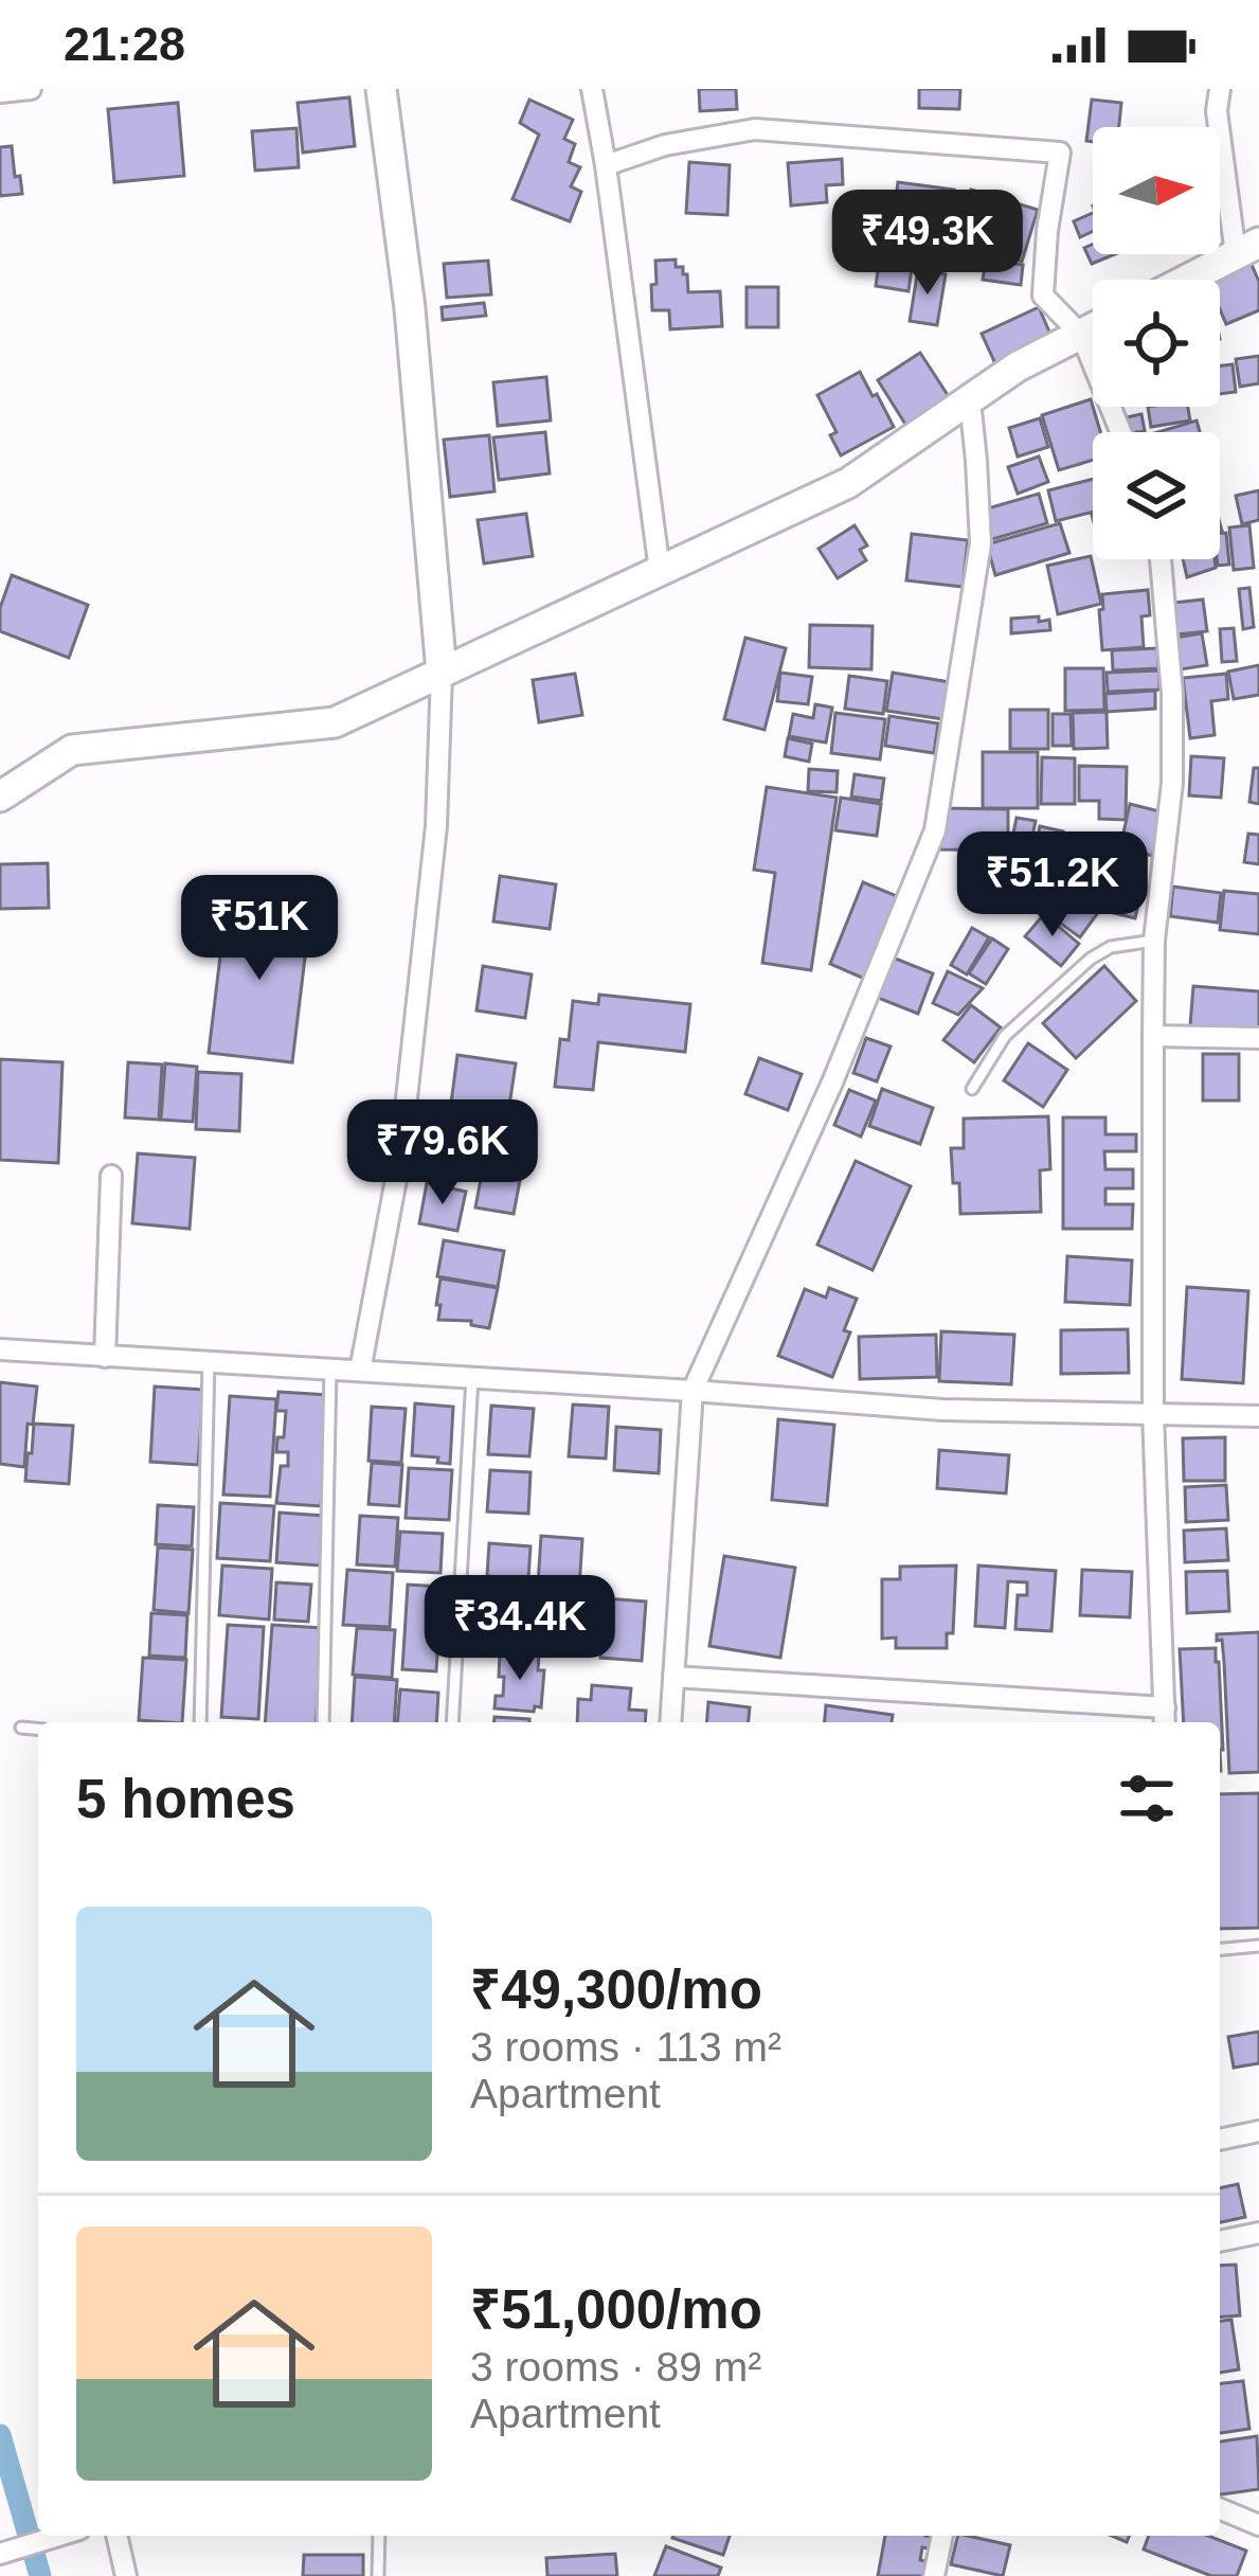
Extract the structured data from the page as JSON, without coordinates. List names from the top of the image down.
{
  "north": "right",
  "page": {
    "status": "21:28",
    "price": [
      "₹49.3K",
      "₹51.2K",
      "₹51K",
      "₹79.6K",
      "₹34.4K"
    ],
    "heading": "5 homes",
    "list": [
      {
        "name": "₹49,300/mo",
        "note": "3 rooms · 113 m² · Apartment"
      },
      {
        "name": "₹51,000/mo",
        "note": "3 rooms · 89 m² · Apartment"
      }
    ]
  }
}
